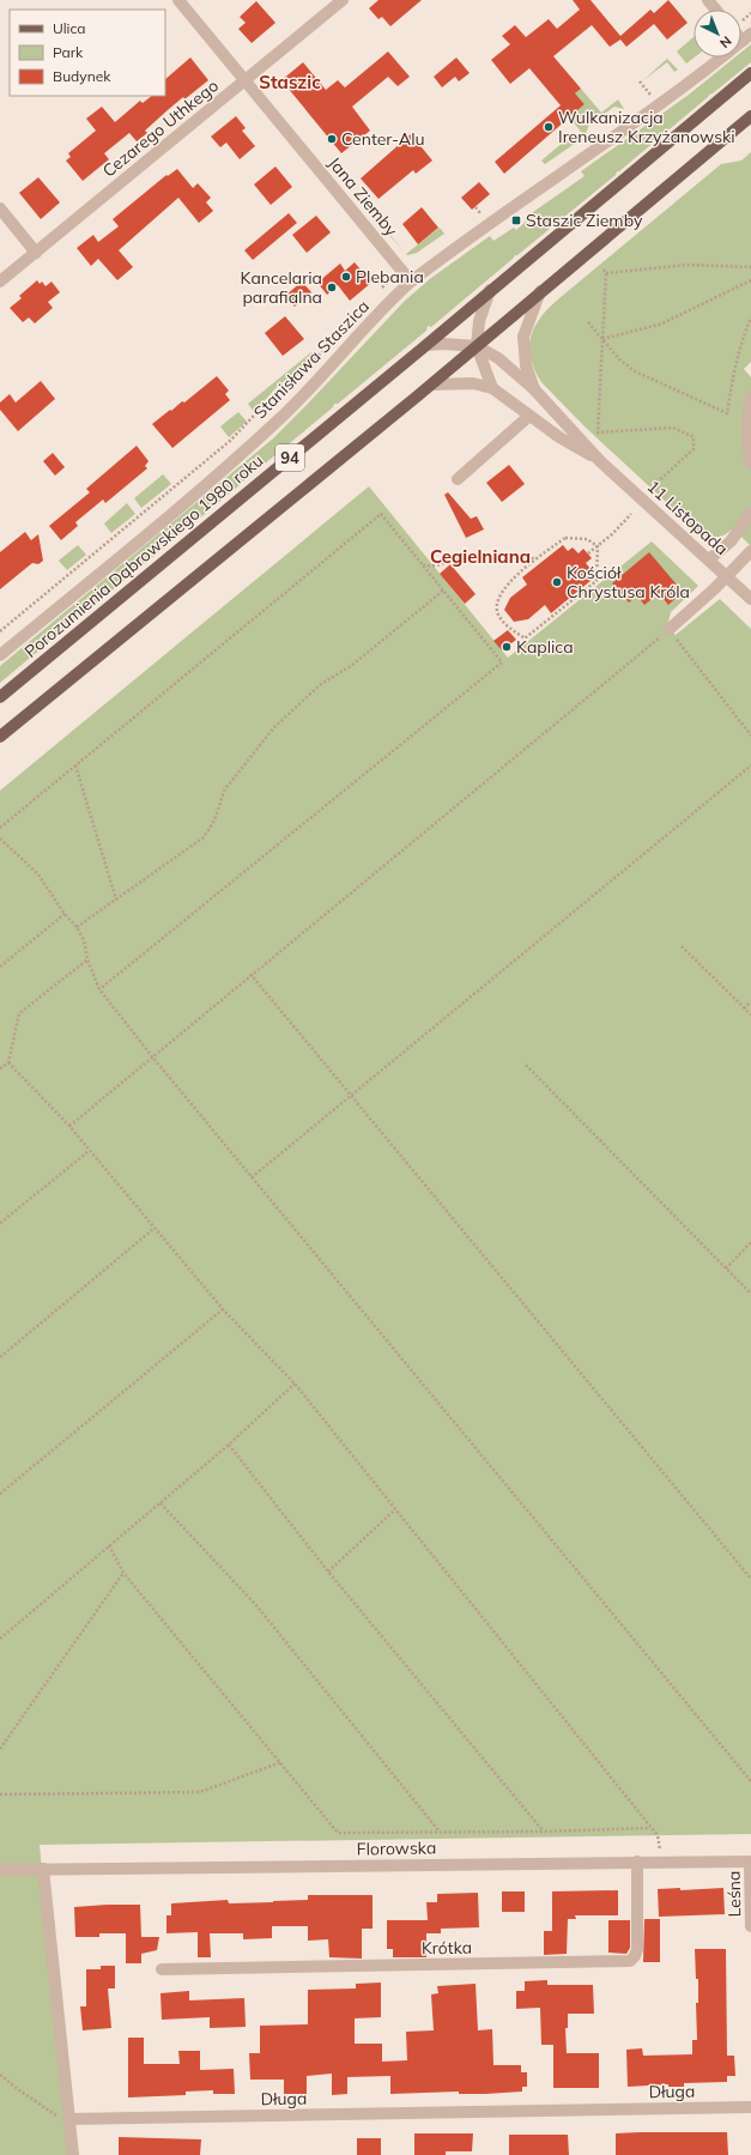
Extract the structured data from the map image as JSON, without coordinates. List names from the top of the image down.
{
  "streets": {
    "main road": ["94", "Porozumienia Dąbrowskiego 1980 roku"],
    "street": [
      "Cezarego Uthkego",
      "Jana Ziemby",
      "Stanisława Staszica",
      "11 Listopada",
      "Florowska",
      "Leśna",
      "Krótka",
      "Długa"
    ]
  },
  "crossings": [
    ["Cezarego Uthkego", "Jana Ziemby"],
    ["Jana Ziemby", "Stanisława Staszica"],
    ["94", "11 Listopada"],
    ["Florowska", "Leśna"],
    ["Florowska", "Krótka"]
  ],
  "districts": ["Staszic", "Cegielniana"],
  "places": {
    "other": [
      "Wulkanizacja Ireneusz Krzyżanowski",
      "Center-Alu",
      "Plebania",
      "Kancelaria parafialna",
      "Kościół Chrystusa Króla",
      "Kaplica"
    ],
    "transit": ["Staszic Ziemby"]
  },
  "legend": ["Ulica", "Park", "Budynek"],
  "north": "bottom right"
}
